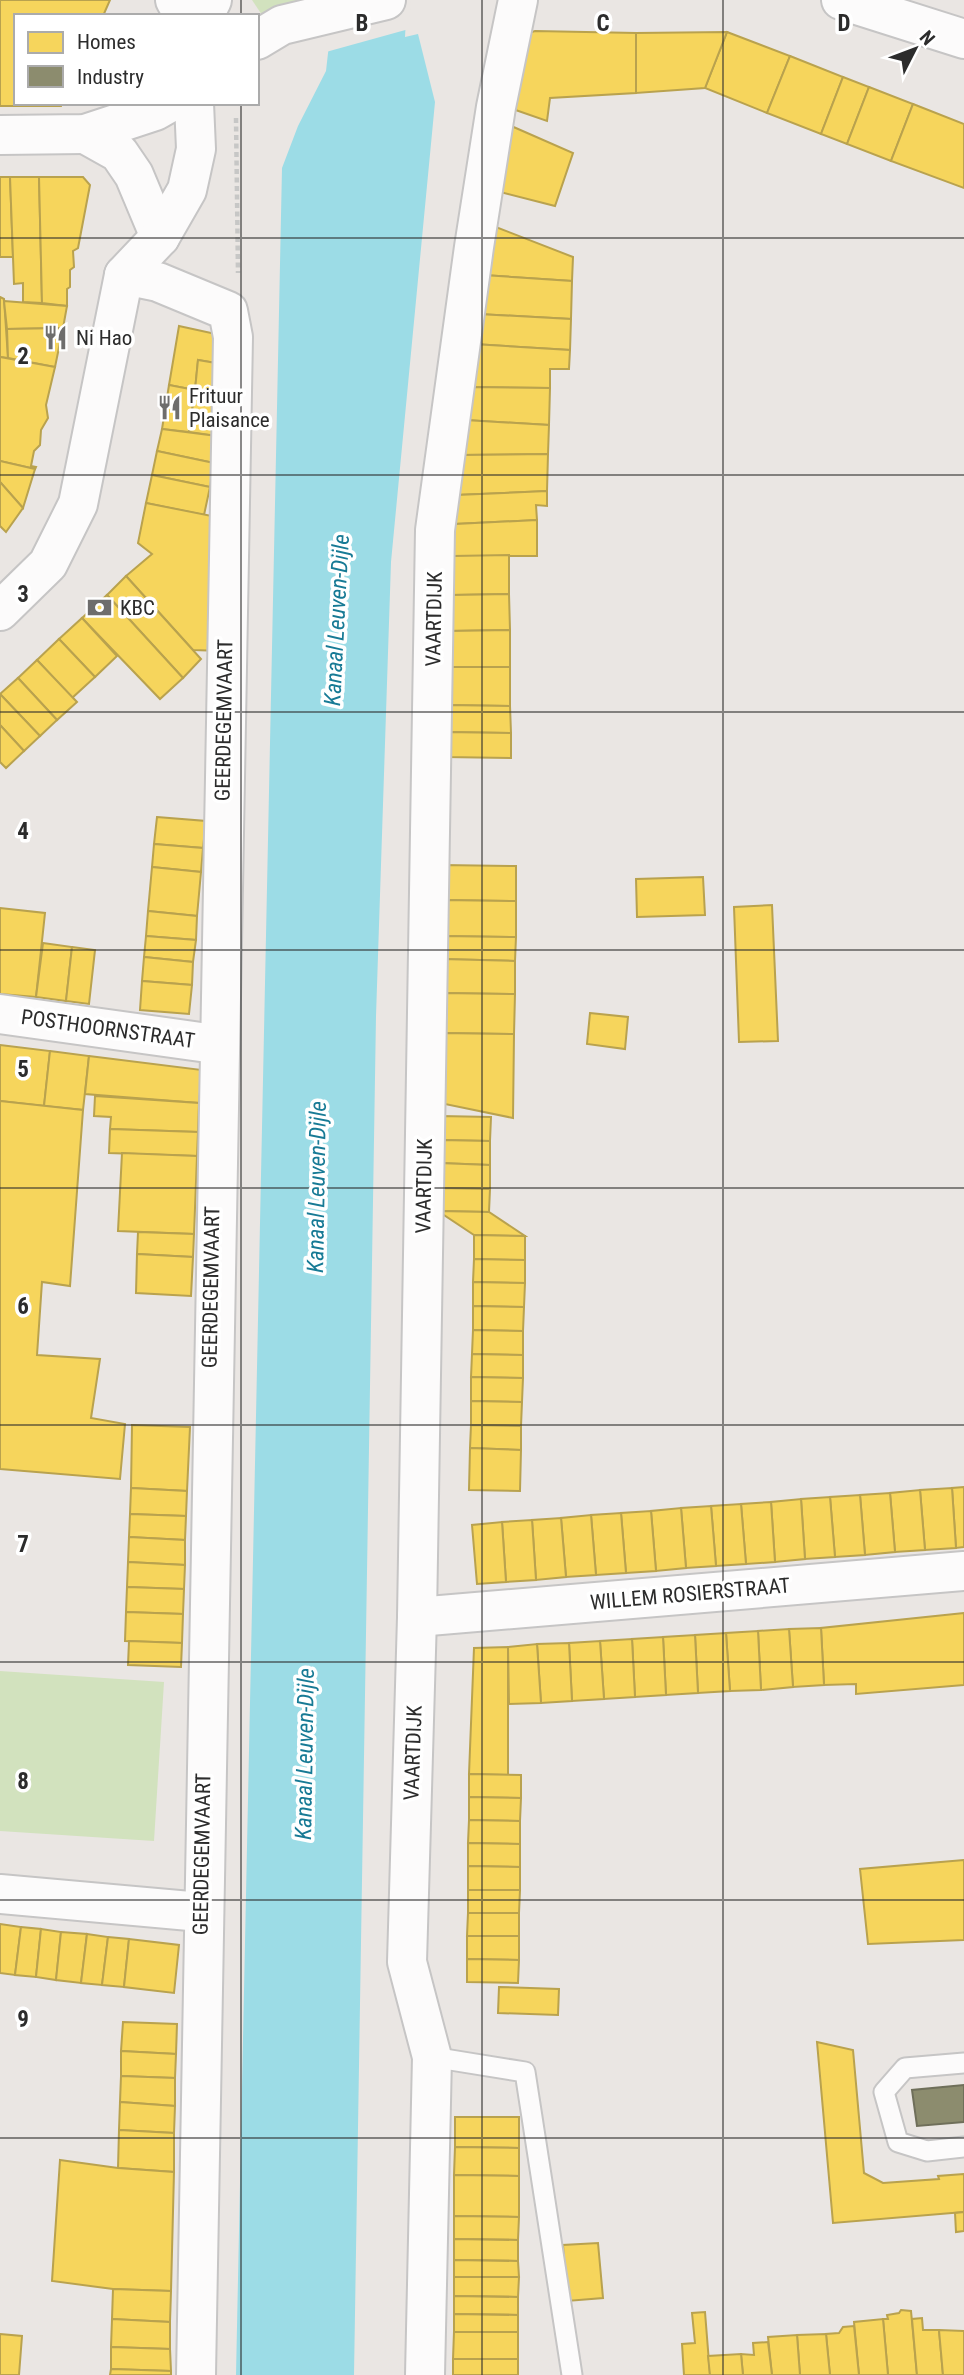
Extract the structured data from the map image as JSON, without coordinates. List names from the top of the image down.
{
  "streets": {
    "street": [
      "VAARTDIJK",
      "GEERDEGEMVAART",
      "POSTHOORNSTRAAT",
      "WILLEM ROSIERSTRAAT"
    ]
  },
  "crossings": [
    ["VAARTDIJK", "WILLEM ROSIERSTRAAT"],
    ["GEERDEGEMVAART", "POSTHOORNSTRAAT"]
  ],
  "water": ["Kanaal Leuven-Dijle"],
  "places": {
    "restaurant": ["Ni Hao", "Frituur Plaisance"],
    "bank": ["KBC"]
  },
  "legend": ["Homes", "Industry"],
  "north": "top right",
  "grid": {
    "columns": ["B", "C", "D"],
    "rows": [
      "2",
      "3",
      "4",
      "5",
      "6",
      "7",
      "8",
      "9"
    ]
  }
}
